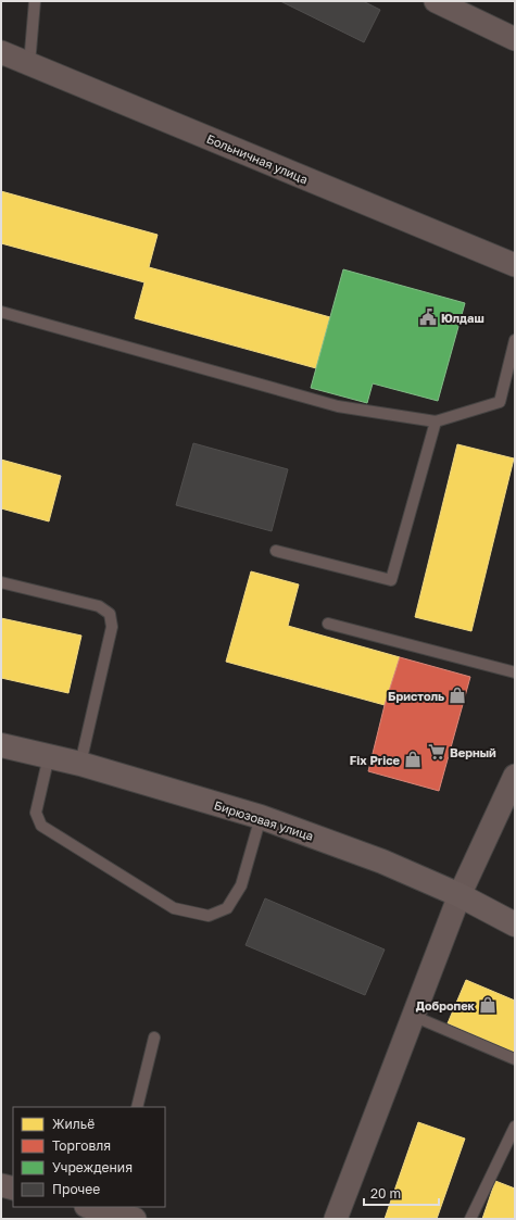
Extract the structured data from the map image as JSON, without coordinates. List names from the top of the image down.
{
  "streets": {
    "main road": ["Бирюзовая улица"],
    "street": ["Больничная улица"]
  },
  "places": {
    "public building": ["Юлдаш"],
    "shop": ["Бристоль", "Fix Price", "Добропек"],
    "supermarket": ["Верный"]
  },
  "legend": [
    "Жильё",
    "Торговля",
    "Учреждения",
    "Прочее"
  ],
  "scale_bar": "20 m"
}
